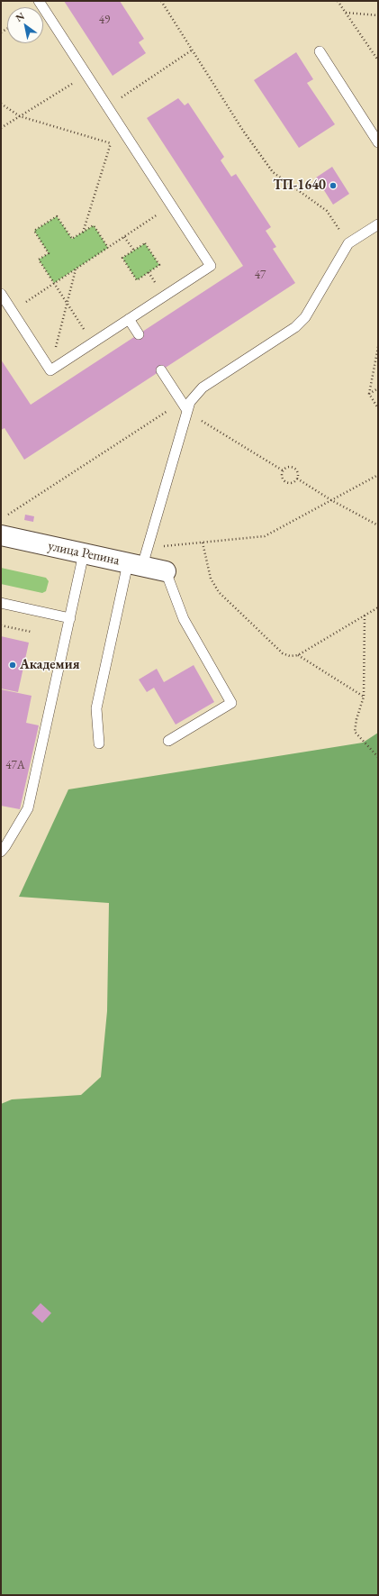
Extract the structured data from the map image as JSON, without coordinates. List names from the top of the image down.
{
  "streets": {
    "street": ["улица Репина"]
  },
  "places": ["ТП-1640", "Академия"],
  "house_numbers": ["49", "47", "47А"],
  "north": "top left"
}
